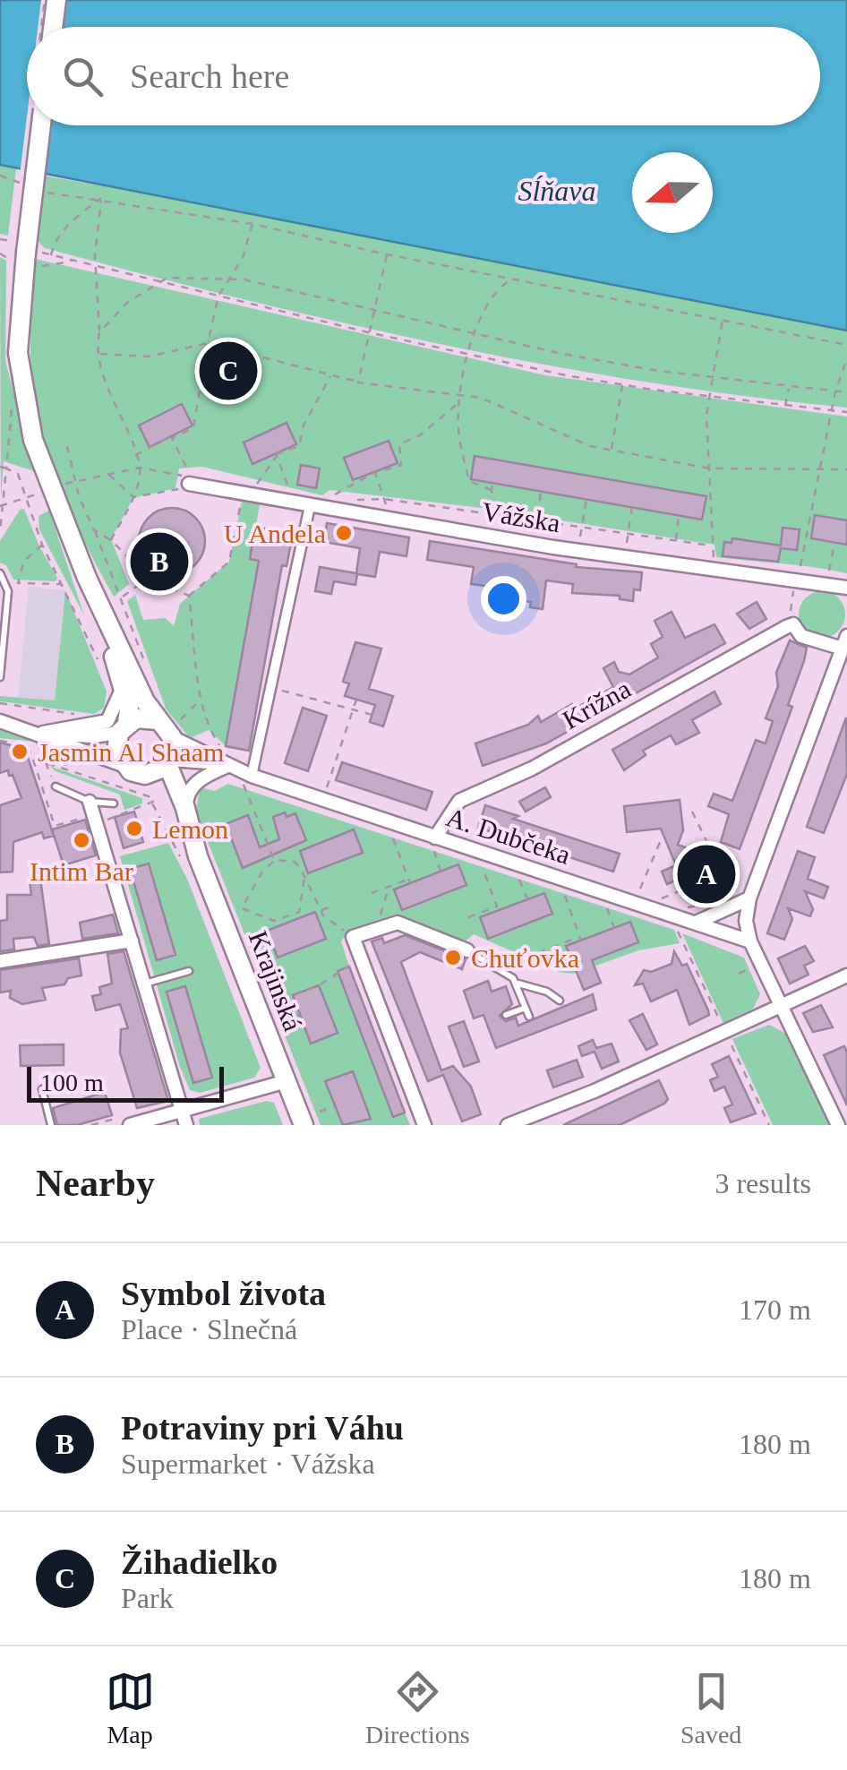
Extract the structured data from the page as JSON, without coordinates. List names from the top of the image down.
{
  "streets": {
    "main road": ["Krajinská"],
    "street": ["Vážska", "Krížna", "A. Dubčeka"]
  },
  "crossings": [
    ["Krížna", "A. Dubčeka"],
    ["A. Dubčeka", "Krajinská"]
  ],
  "water": ["Sĺňava"],
  "places": [
    "U Andela",
    "Jasmin Al Shaam",
    "Lemon",
    "Intim Bar",
    "Chuťovka"
  ],
  "scale_bar": "100 m",
  "north": "left",
  "page": {
    "search": "Search here",
    "pins": ["C", "B", "A"],
    "scale": "100 m",
    "heading": ["Nearby", "3 results"],
    "list": [
      {
        "mark": "A",
        "name": "Symbol života",
        "note": "Place · Slnečná",
        "value": "170 m"
      },
      {
        "mark": "B",
        "name": "Potraviny pri Váhu",
        "note": "Supermarket · Vážska",
        "value": "180 m"
      },
      {
        "mark": "C",
        "name": "Žihadielko",
        "note": "Park",
        "value": "180 m"
      }
    ],
    "nav": ["Map", "Directions", "Saved"]
  }
}
